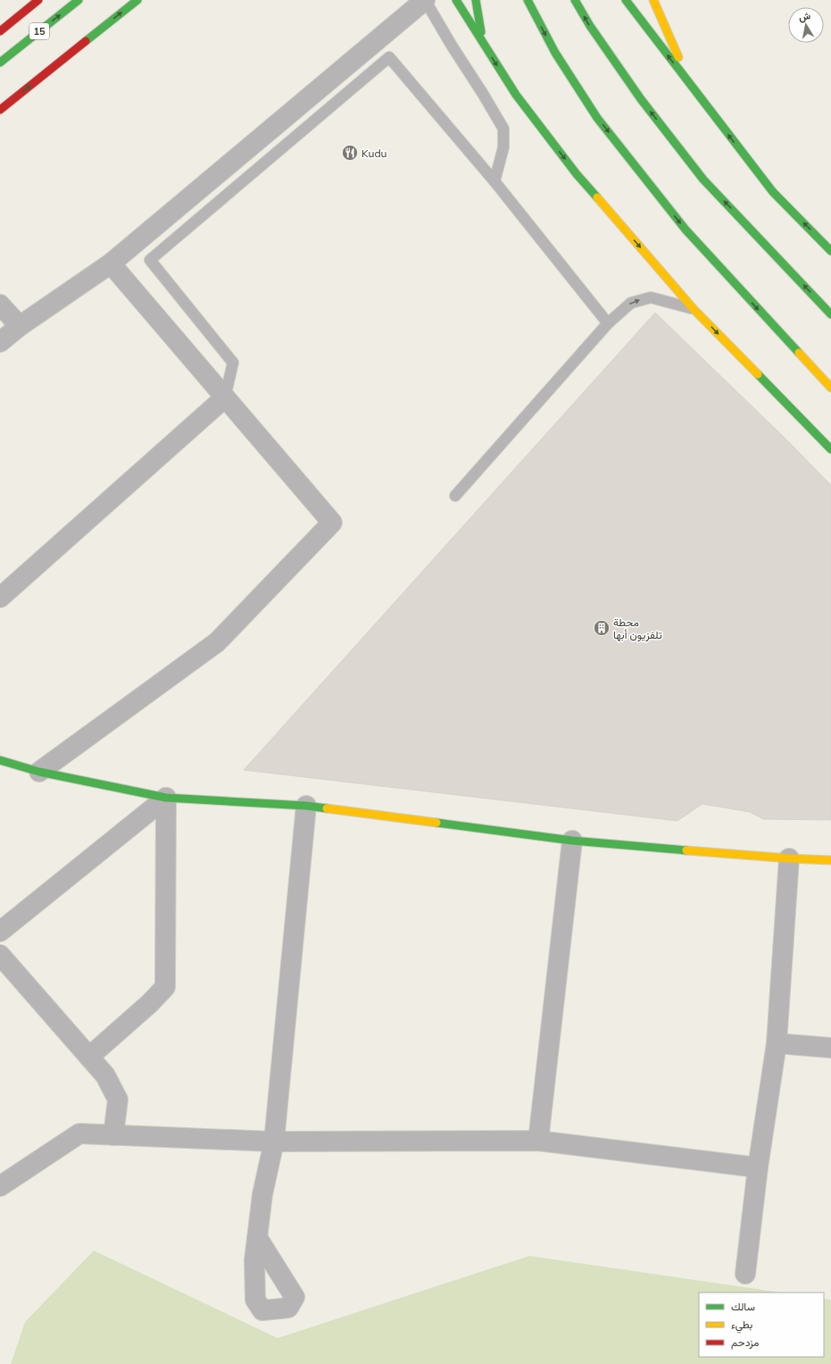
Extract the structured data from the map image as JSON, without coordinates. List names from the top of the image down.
{
  "streets": {
    "main road": ["15"]
  },
  "places": {
    "restaurant": ["Kudu"],
    "building": ["محطة تلفزيون أبها"]
  },
  "legend": ["سالك", "بطيء", "مزدحم"],
  "north": "top"
}
